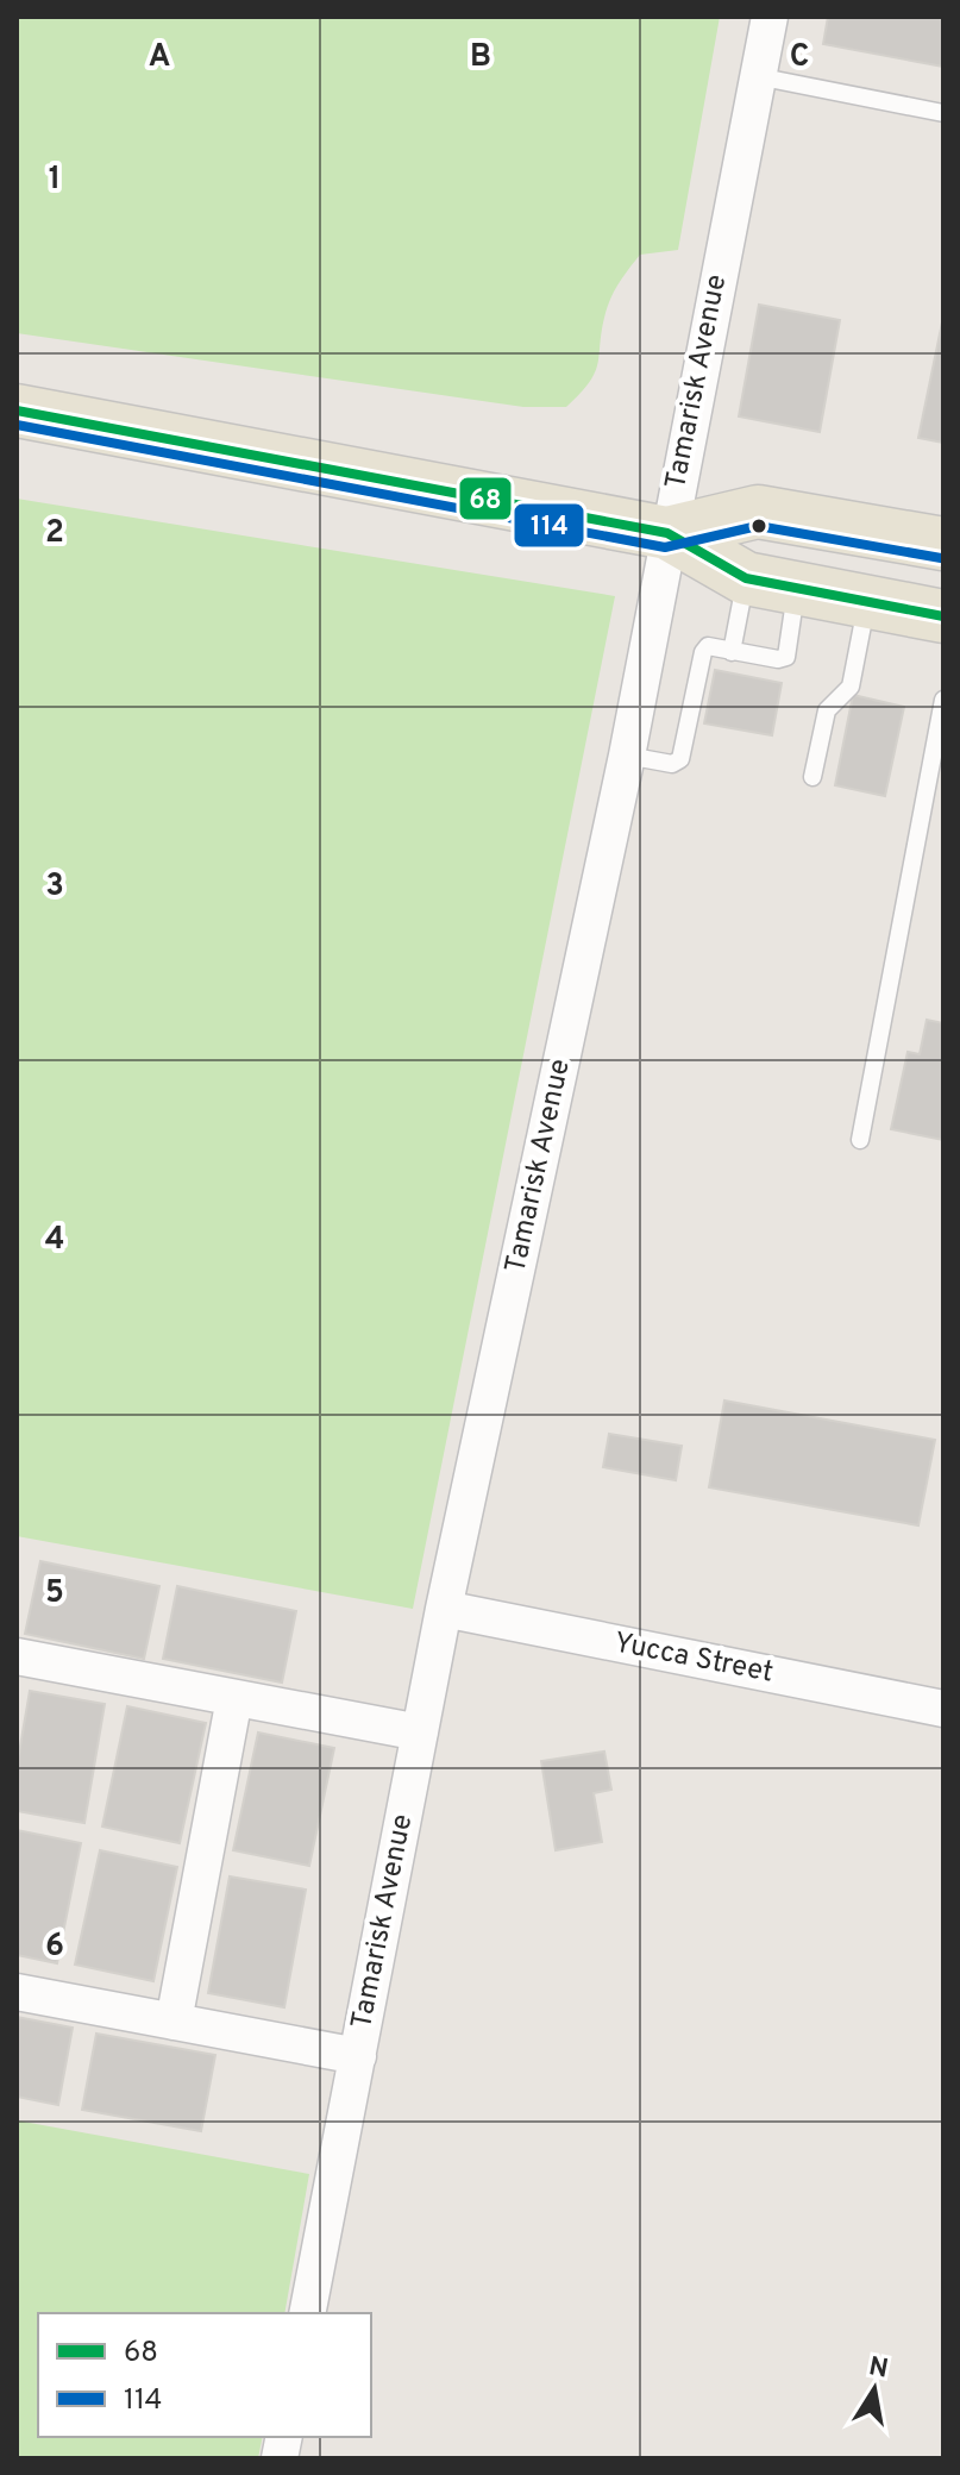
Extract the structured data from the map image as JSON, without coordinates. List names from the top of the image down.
{
  "streets": {
    "street": ["Tamarisk Avenue", "Yucca Street"]
  },
  "crossings": [
    ["Tamarisk Avenue", "Yucca Street"]
  ],
  "lines": ["transit line 68", "transit line 114"],
  "legend": ["68", "114"],
  "north": "top",
  "grid": {
    "columns": ["A", "B", "C"],
    "rows": [
      "1",
      "2",
      "3",
      "4",
      "5",
      "6"
    ]
  }
}
